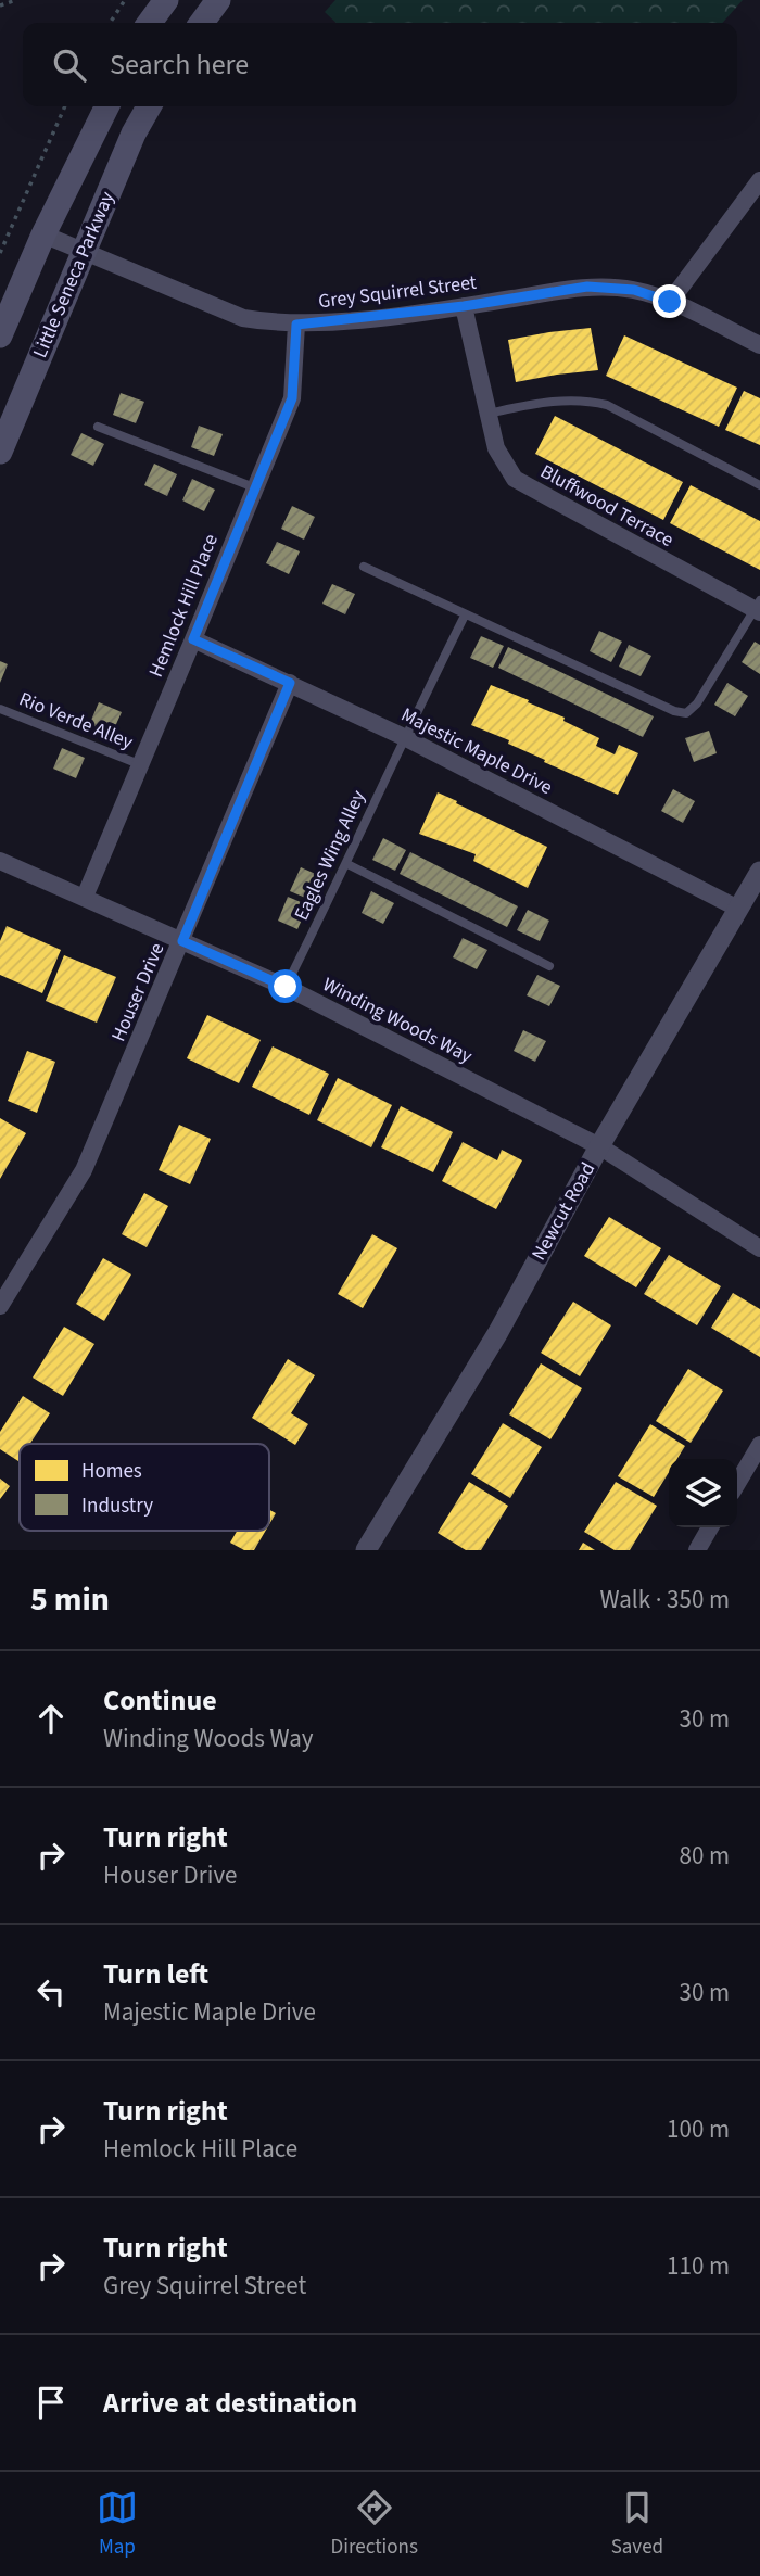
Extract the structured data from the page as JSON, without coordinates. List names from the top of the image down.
{
  "streets": {
    "main road": ["Little Seneca Parkway"],
    "street": [
      "Grey Squirrel Street",
      "Bluffwood Terrace",
      "Hemlock Hill Place",
      "Majestic Maple Drive",
      "Houser Drive",
      "Winding Woods Way",
      "Newcut Road"
    ],
    "lane": ["Rio Verde Alley", "Eagles Wing Alley"]
  },
  "crossings": [
    ["Little Seneca Parkway", "Grey Squirrel Street"],
    ["Grey Squirrel Street", "Bluffwood Terrace"],
    ["Grey Squirrel Street", "Hemlock Hill Place"],
    ["Hemlock Hill Place", "Rio Verde Alley"],
    ["Hemlock Hill Place", "Majestic Maple Drive"],
    ["Hemlock Hill Place", "Winding Woods Way"],
    ["Majestic Maple Drive", "Eagles Wing Alley"],
    ["Majestic Maple Drive", "Houser Drive"],
    ["Majestic Maple Drive", "Newcut Road"],
    ["Eagles Wing Alley", "Winding Woods Way"],
    ["Houser Drive", "Winding Woods Way"],
    ["Winding Woods Way", "Newcut Road"]
  ],
  "legend": ["Homes", "Industry"],
  "page": {
    "search": "Search here",
    "heading": ["5 min", "Walk · 350 m"],
    "list": [
      ["Continue", "Winding Woods Way", "30 m"],
      ["Turn right", "Houser Drive", "80 m"],
      ["Turn left", "Majestic Maple Drive", "30 m"],
      ["Turn right", "Hemlock Hill Place", "100 m"],
      ["Turn right", "Grey Squirrel Street", "110 m"],
      "Arrive at destination"
    ],
    "nav": ["Map", "Directions", "Saved"]
  }
}
